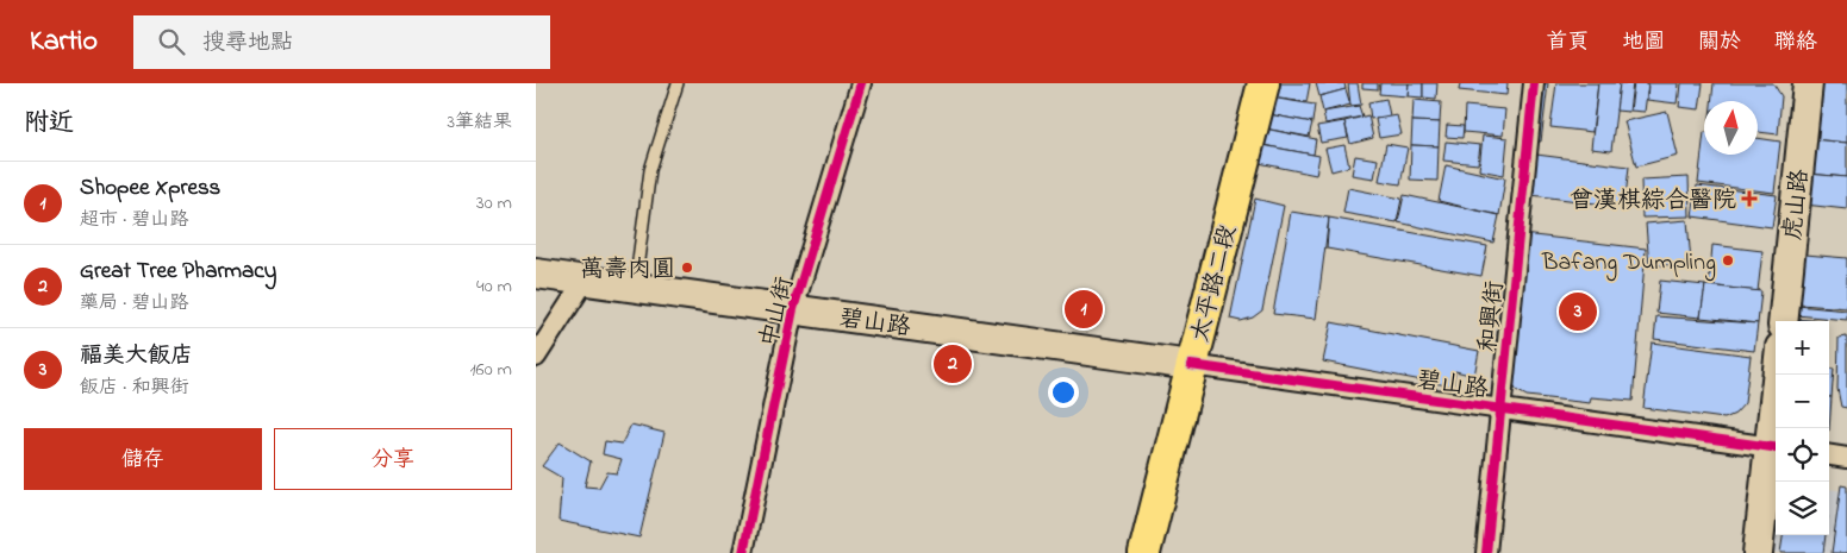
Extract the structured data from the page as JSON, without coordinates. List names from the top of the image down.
{
  "streets": {
    "main road": ["虎山路", "太平路二段", "碧山路"],
    "street": ["中山街", "和興街"]
  },
  "crossings": [
    ["太平路二段", "碧山路"],
    ["中山街", "碧山路"],
    ["和興街", "碧山路"]
  ],
  "places": {
    "health": ["曾漢棋綜合醫院"],
    "other": ["Bafang Dumpling", "萬壽肉圓"]
  },
  "north": "top",
  "page": {
    "header": "Kartio",
    "search": "搜尋地點",
    "nav": [
      "首頁",
      "地圖",
      "關於",
      "聯絡"
    ],
    "heading": ["附近", "3筆結果"],
    "list": [
      {
        "mark": "1",
        "name": "Shopee Xpress",
        "note": "超市 · 碧山路",
        "value": "30 m"
      },
      {
        "mark": "2",
        "name": "Great Tree Pharmacy",
        "note": "藥局 · 碧山路",
        "value": "40 m"
      },
      {
        "mark": "3",
        "name": "福美大飯店",
        "note": "飯店 · 和興街",
        "value": "160 m"
      }
    ],
    "pins": ["1", "3", "2"],
    "map_buttons": ["+", "−"],
    "buttons": ["儲存", "分享"]
  }
}
